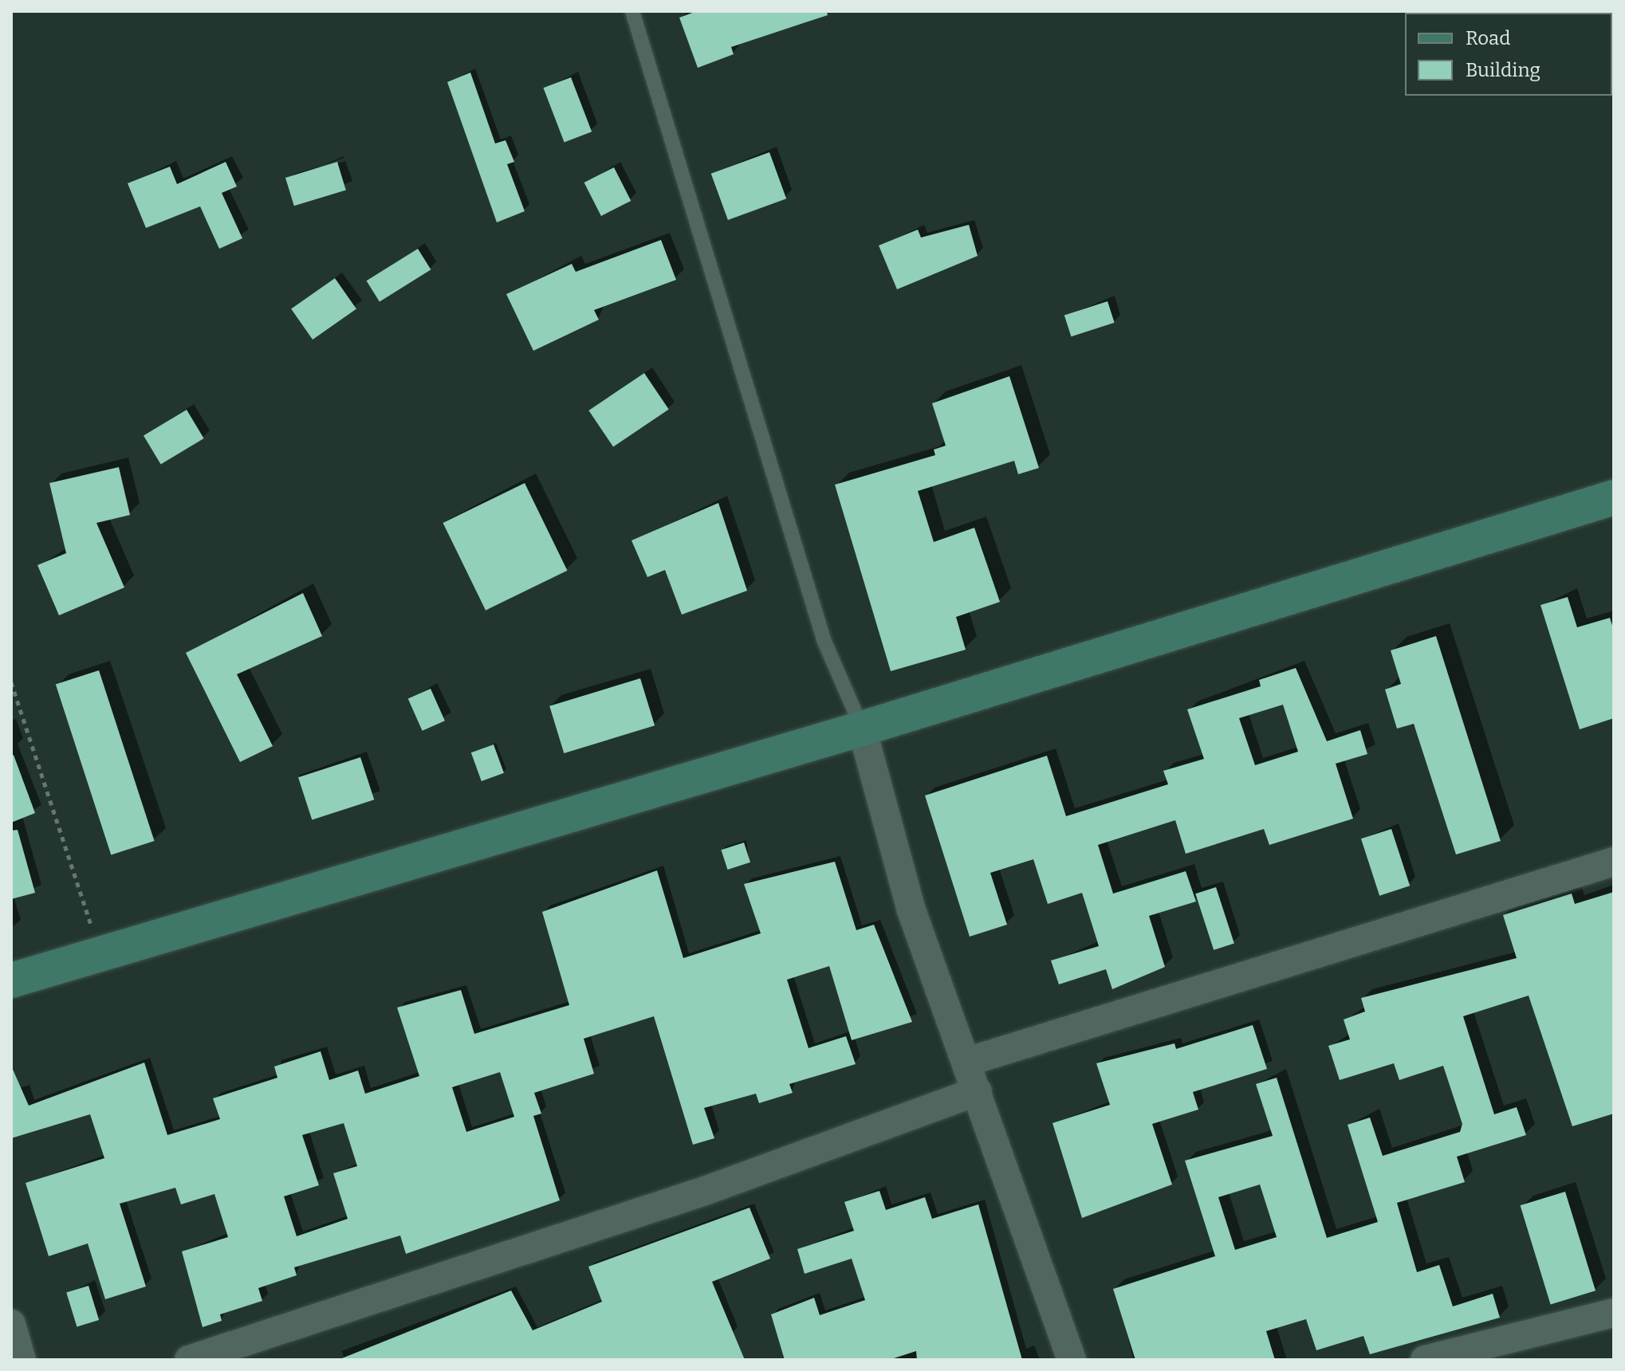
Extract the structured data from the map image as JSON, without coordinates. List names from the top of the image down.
{
  "legend": ["Road", "Building"]
}
